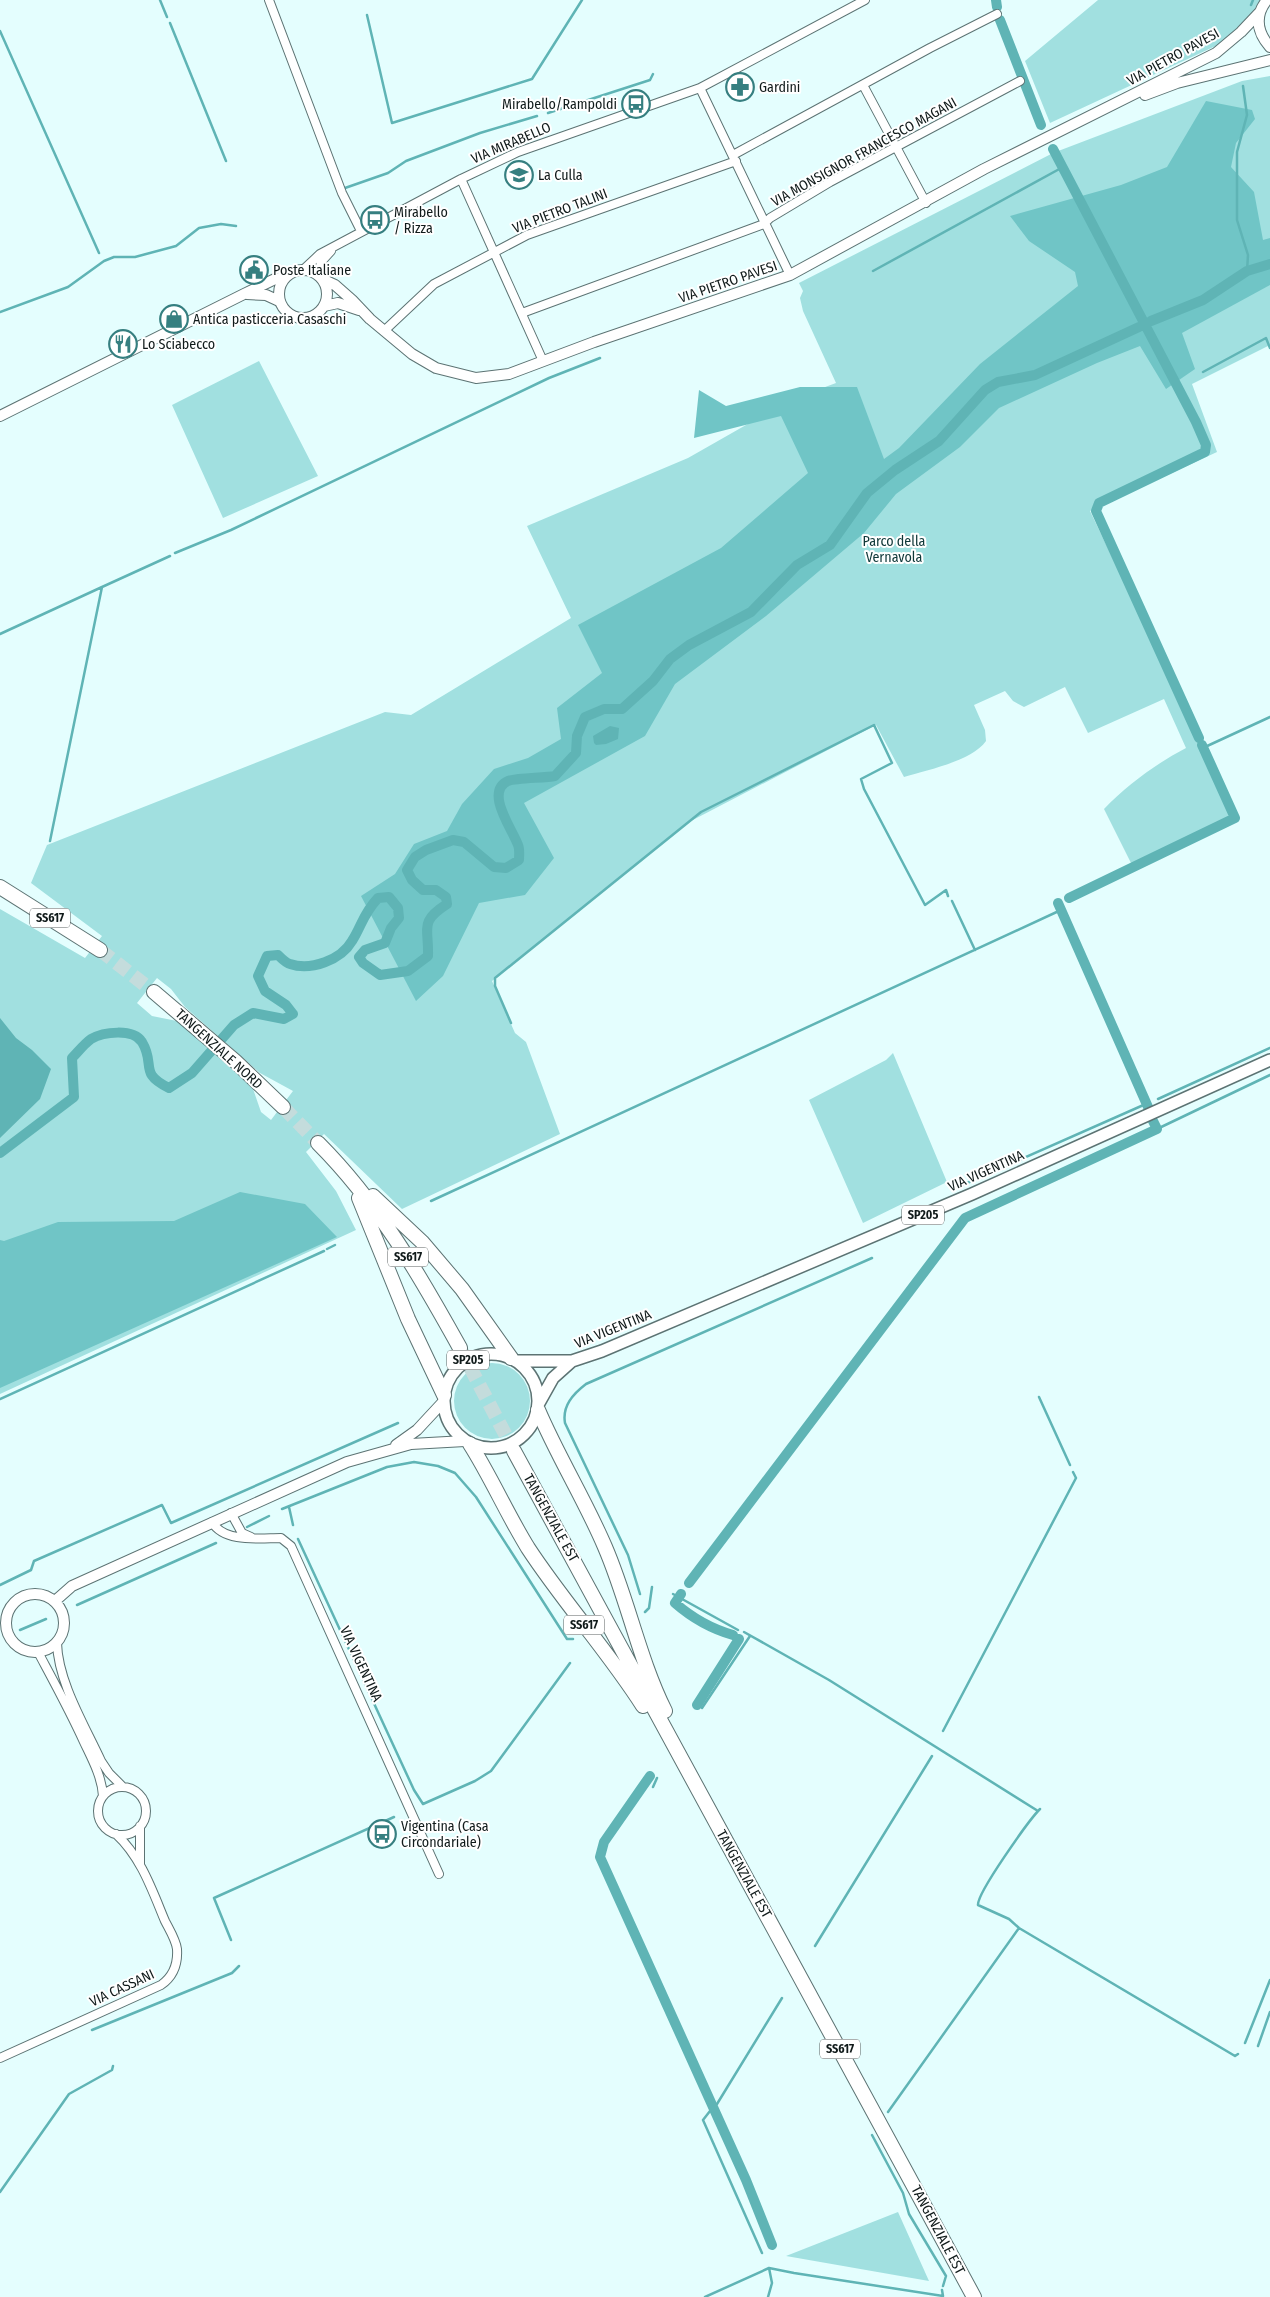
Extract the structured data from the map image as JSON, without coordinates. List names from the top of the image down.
{
  "streets": {
    "highway": ["SS617", "TANGENZIALE NORD", "TANGENZIALE EST"],
    "main road": ["VIA VIGENTINA", "SP205"],
    "street": [
      "VIA PIETRO PAVESI",
      "VIA MIRABELLO",
      "VIA MONSIGNOR FRANCESCO MAGANI",
      "VIA PIETRO TALINI",
      "VIA CASSANI"
    ]
  },
  "crossings": [
    ["VIA PIETRO PAVESI", "VIA MIRABELLO"],
    ["VIA PIETRO PAVESI", "VIA PIETRO TALINI"],
    ["SS617", "VIA VIGENTINA"],
    ["SS617", "TANGENZIALE EST"],
    ["VIA VIGENTINA", "VIA CASSANI"]
  ],
  "parks": ["Parco della Vernavola"],
  "places": {
    "pharmacy": ["Gardini"],
    "bus stop": ["Mirabello/Rampoldi", "Mirabello / Rizza", "Vigentina (Casa Circondariale)"],
    "school or university": ["La Culla"],
    "public building": ["Poste Italiane"],
    "shop": ["Antica pasticceria Casaschi"],
    "restaurant": ["Lo Sciabecco"]
  }
}
